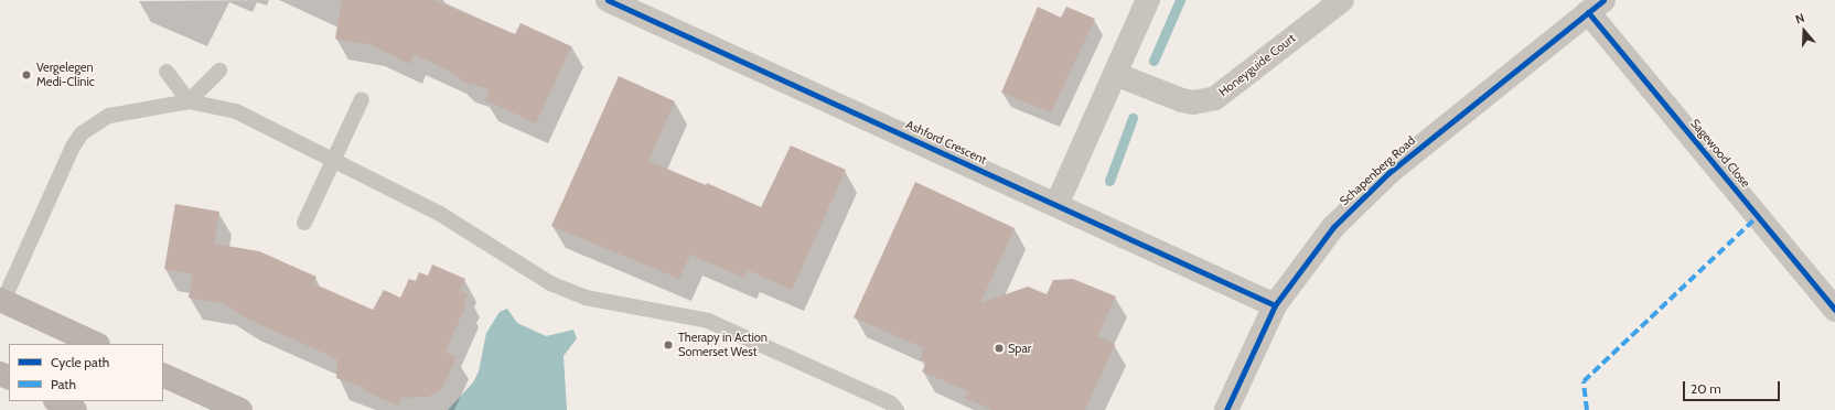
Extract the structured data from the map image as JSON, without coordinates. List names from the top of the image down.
{
  "streets": {
    "street": [
      "Honeyguide Court",
      "Ashford Crescent",
      "Sagewood Close",
      "Schapenberg Road"
    ]
  },
  "crossings": [
    ["Ashford Crescent", "Schapenberg Road"],
    ["Sagewood Close", "Schapenberg Road"]
  ],
  "places": ["Vergelegen Medi-Clinic", "Therapy in Action Somerset West", "Spar"],
  "legend": ["Cycle path", "Path"],
  "scale_bar": "20 m",
  "north": "top"
}
